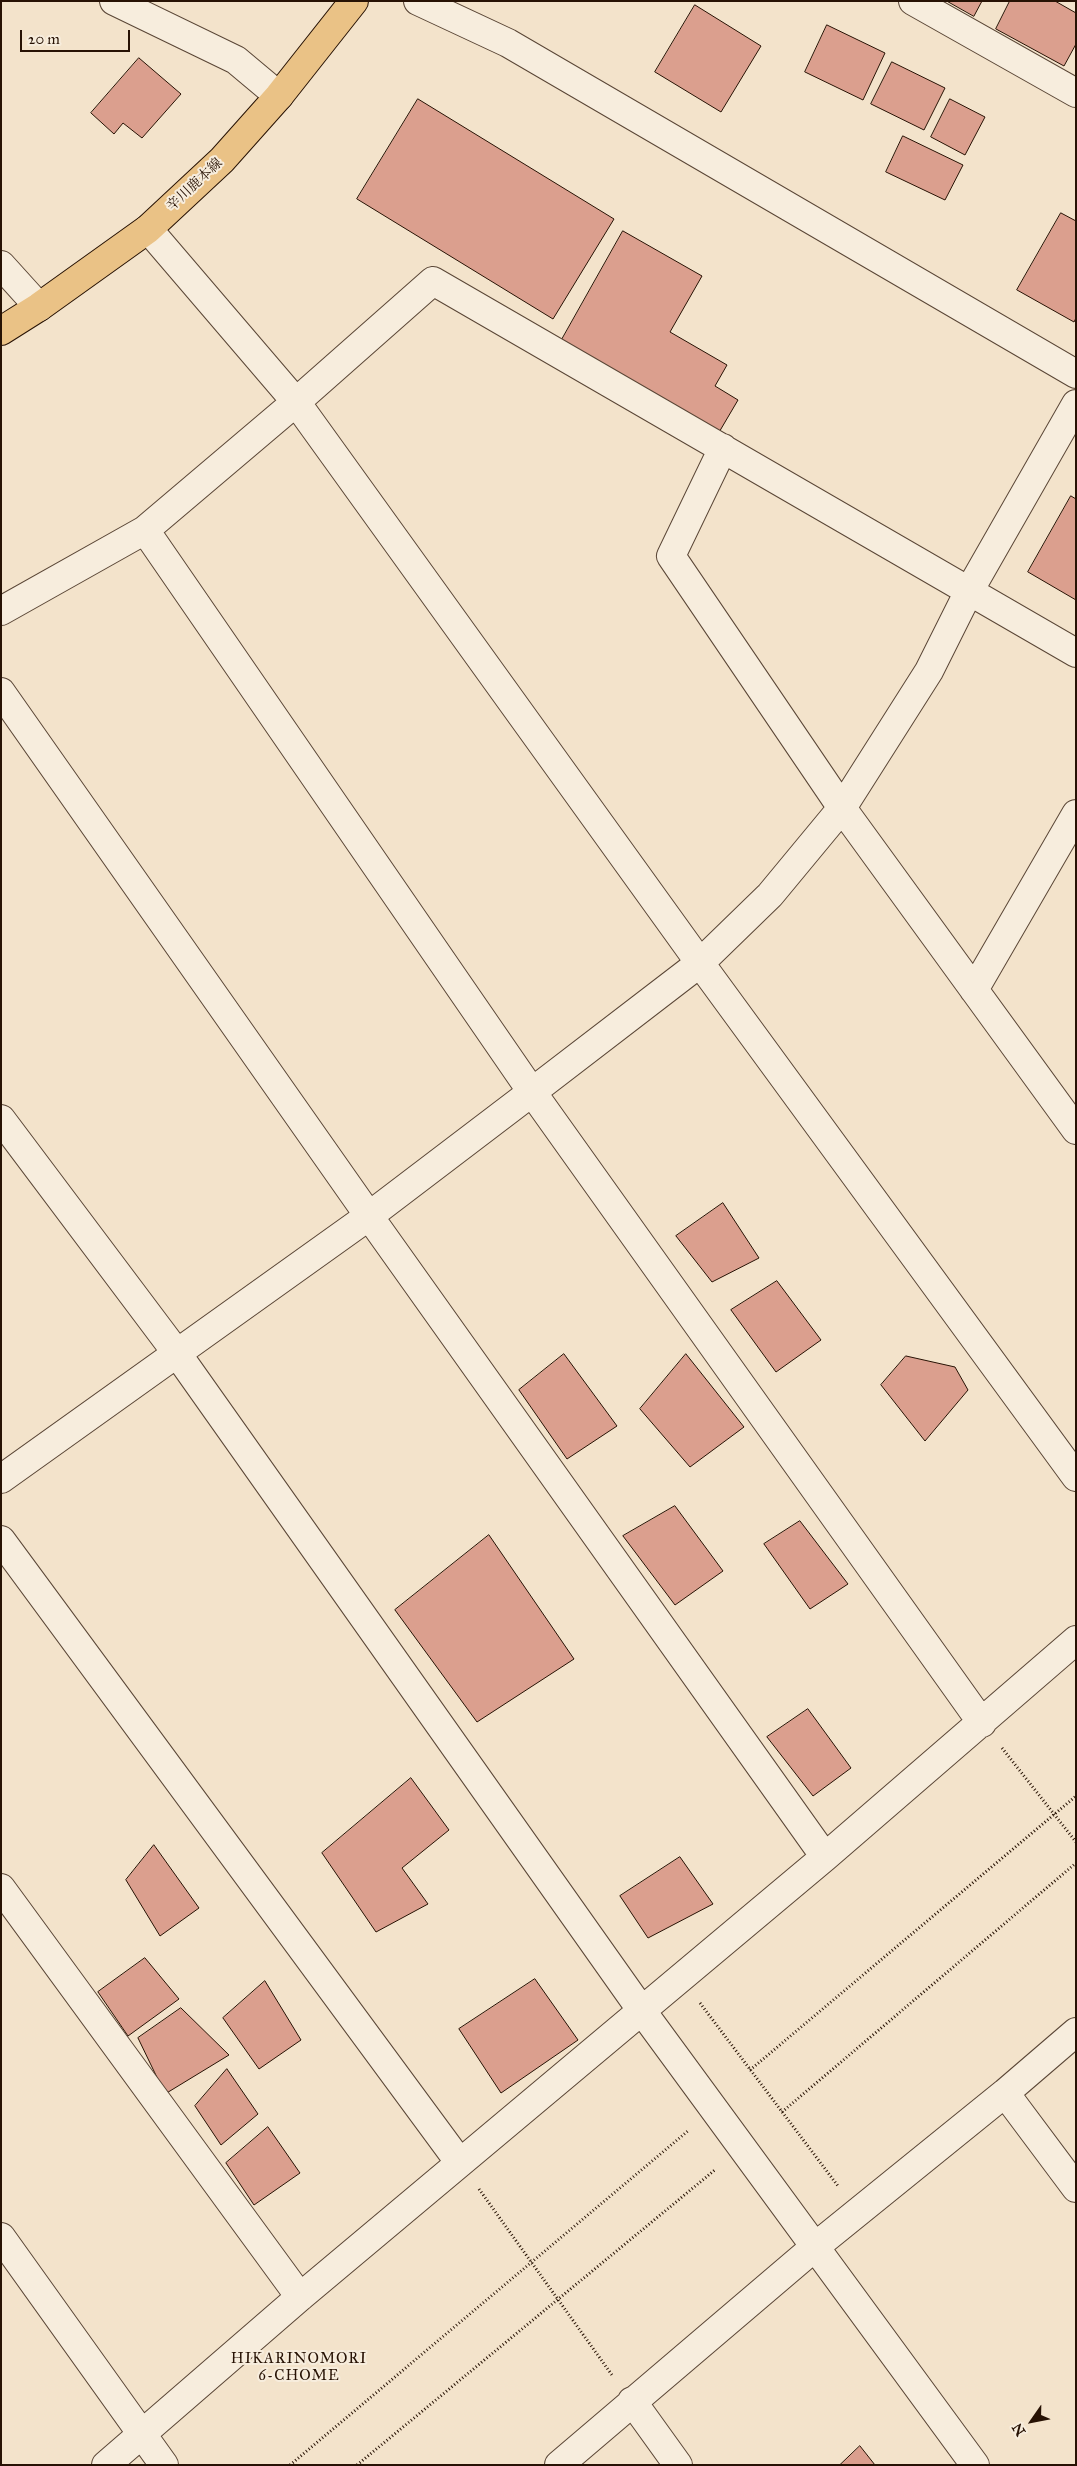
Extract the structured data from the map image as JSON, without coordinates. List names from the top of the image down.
{
  "streets": {
    "main road": ["辛川鹿本線"]
  },
  "districts": ["HIKARINOMORI 6-CHOME"],
  "scale_bar": "20 m",
  "north": "bottom left"
}
